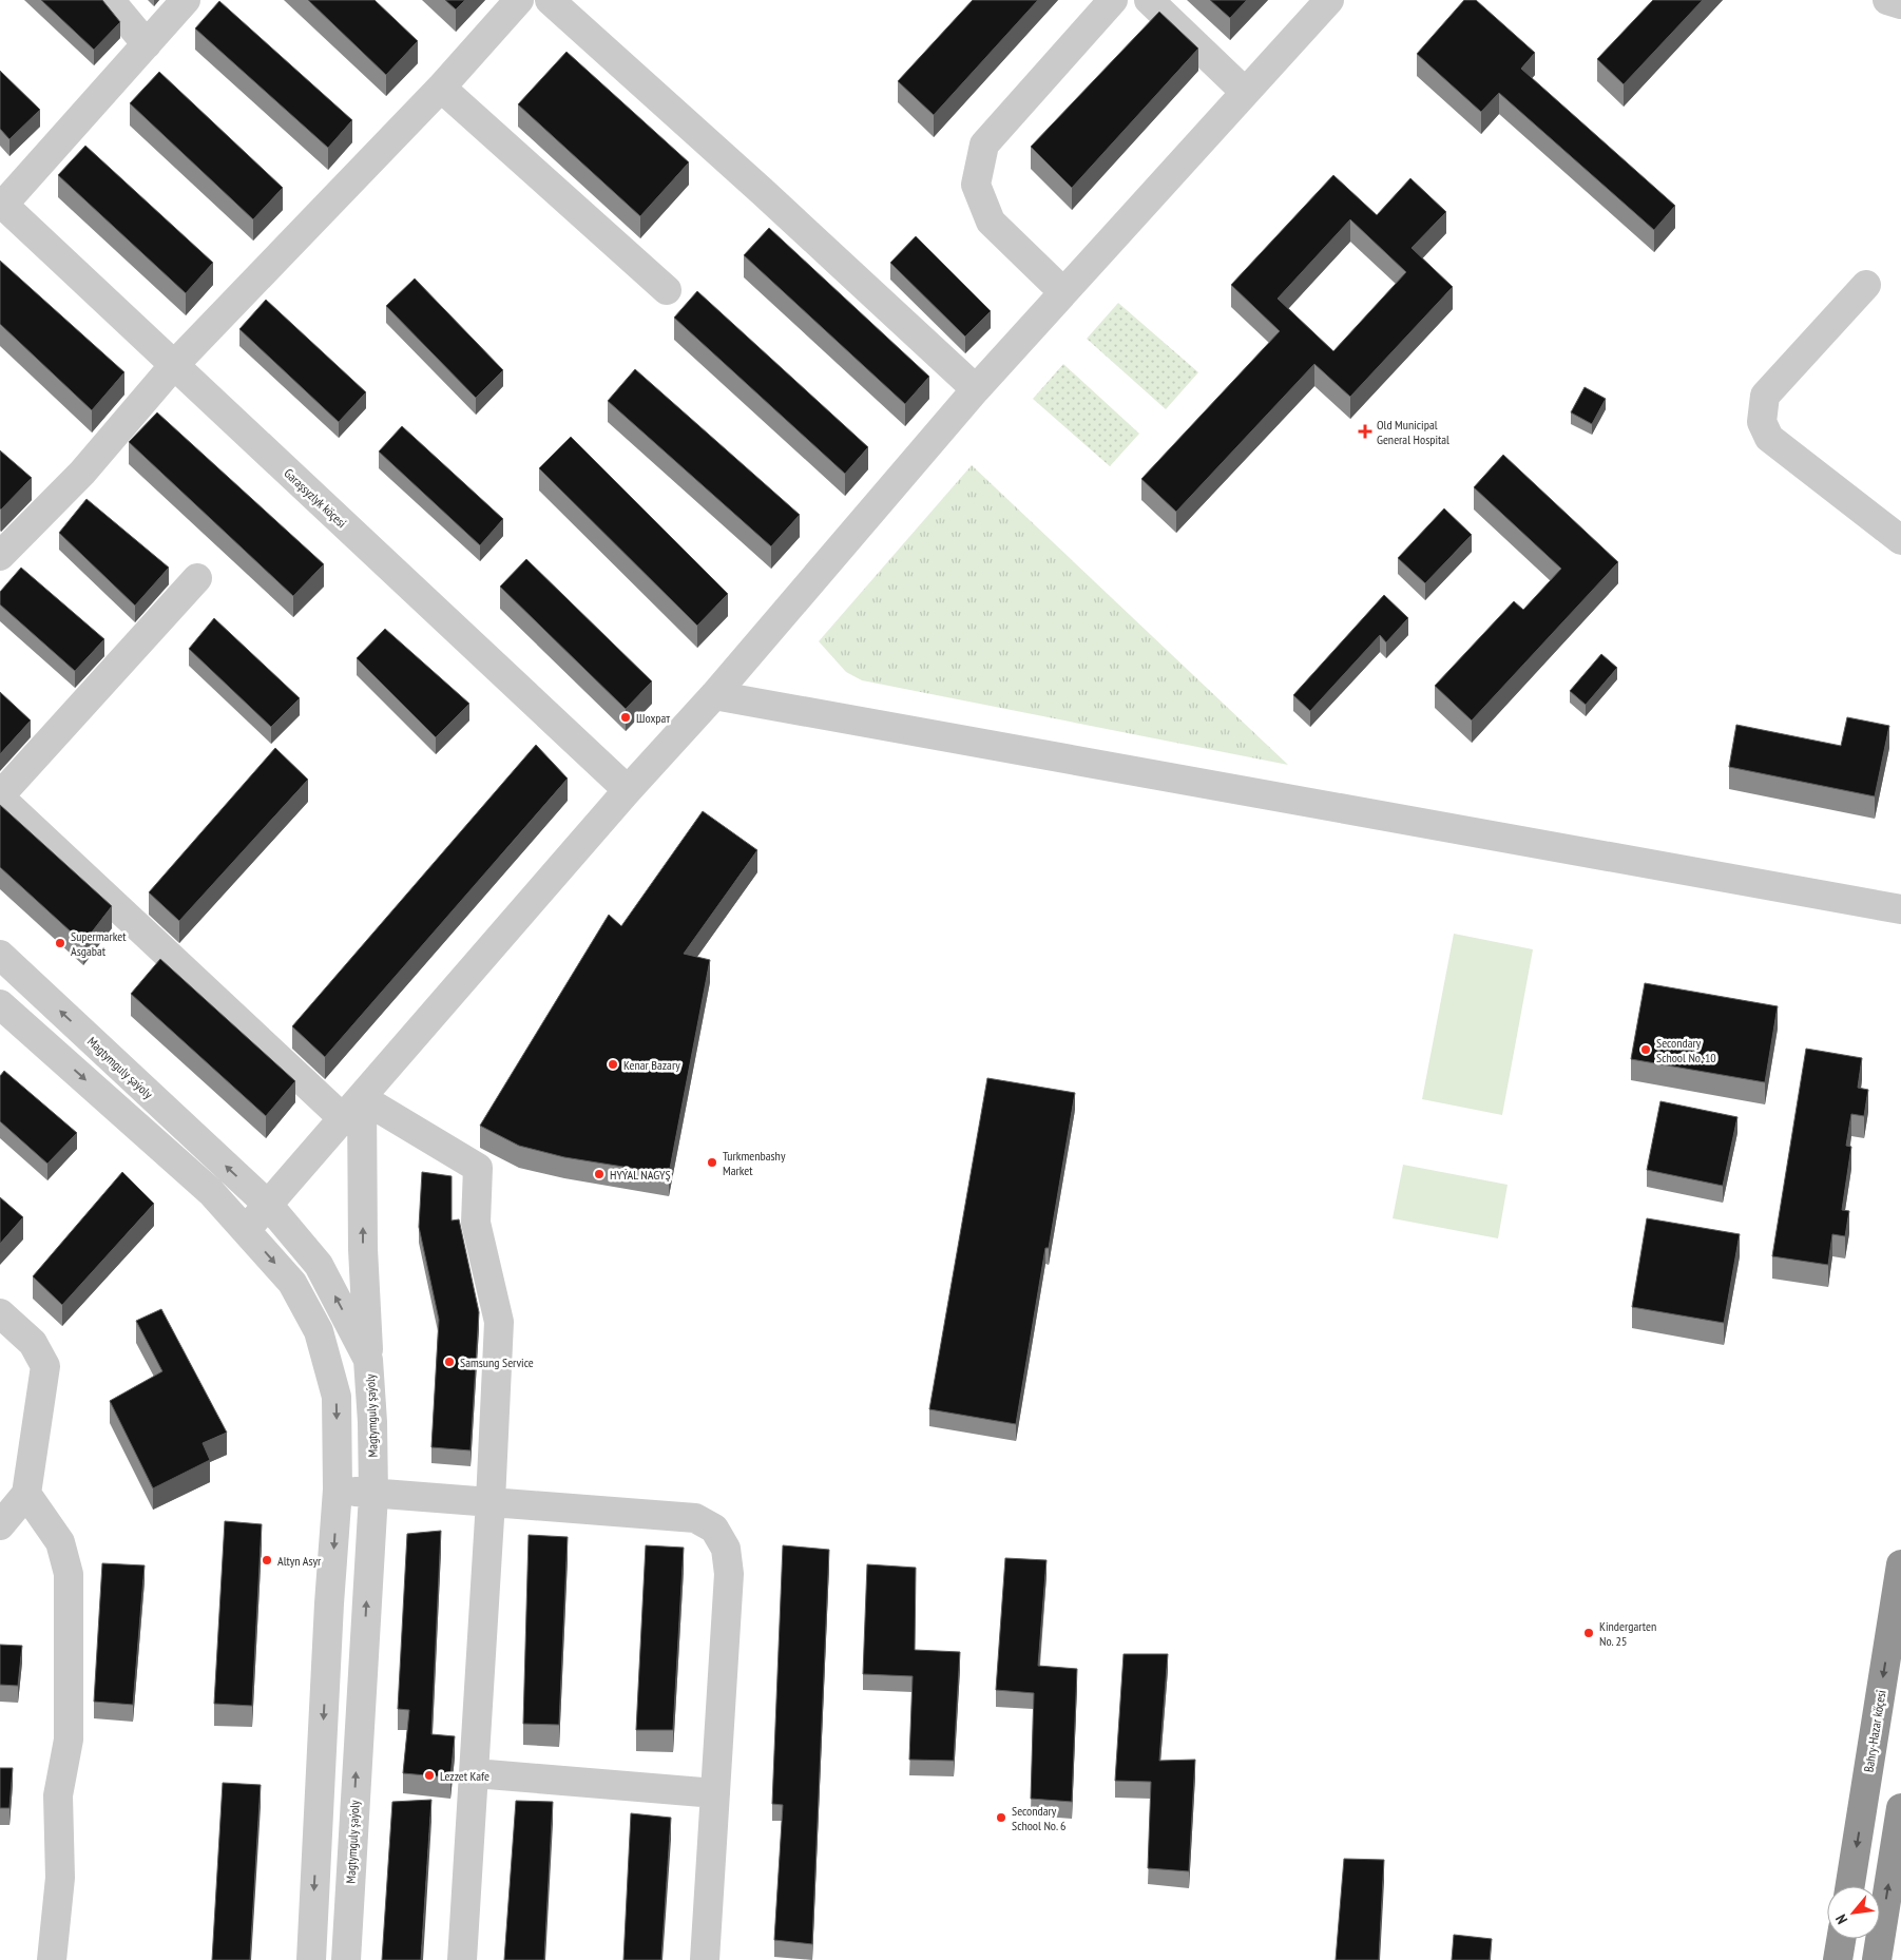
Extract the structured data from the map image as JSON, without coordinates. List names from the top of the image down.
{
  "streets": {
    "highway": ["Bahry-Hazar köçesi"],
    "street": ["Garaşsyzlyk köçesi", "Magtymguly şaýoly"]
  },
  "places": {
    "health": ["Old Municipal General Hospital"],
    "other": [
      "Шохрат",
      "Supermarket Asgabat",
      "Secondary School No. 10",
      "Kenar Bazary",
      "Turkmenbashy Market",
      "HYÝAL NAGYŞ",
      "Samsung Service",
      "Altyn Asyr",
      "Kindergarten No. 25",
      "Lezzet Kafe",
      "Secondary School No. 6"
    ]
  },
  "north": "bottom left"
}
